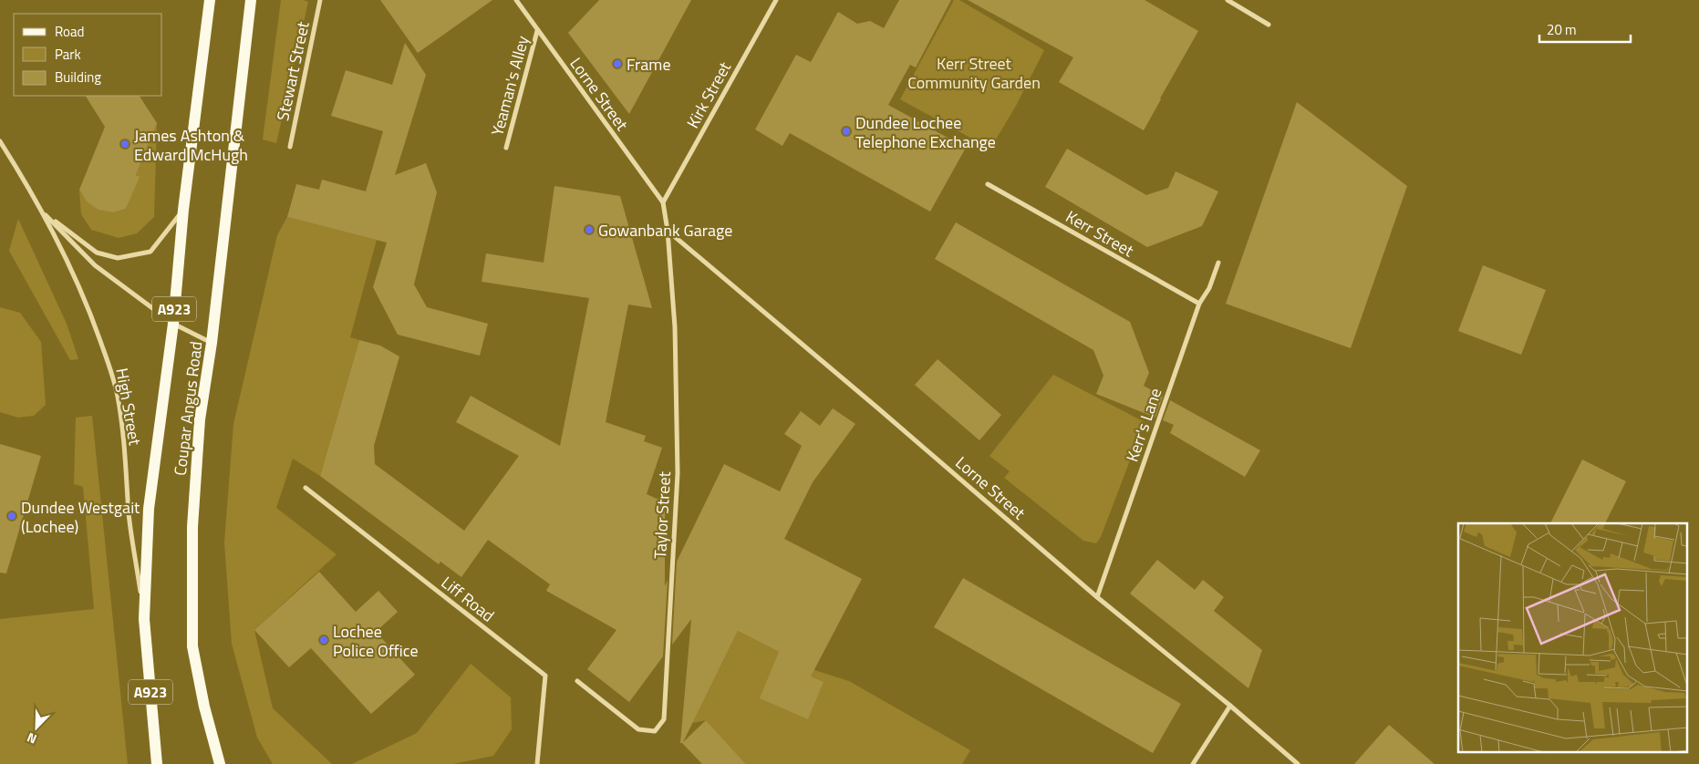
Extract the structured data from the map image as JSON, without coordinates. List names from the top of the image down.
{
  "streets": {
    "main road": ["A923", "Coupar Angus Road"],
    "street": [
      "Stewart Street",
      "Yeaman's Alley",
      "Lorne Street",
      "Kirk Street",
      "Kerr Street",
      "High Street",
      "Kerr's Lane",
      "Taylor Street",
      "Liff Road"
    ]
  },
  "crossings": [
    ["Yeaman's Alley", "Lorne Street"],
    ["Lorne Street", "Kirk Street"],
    ["Lorne Street", "Kerr's Lane"],
    ["Lorne Street", "Taylor Street"],
    ["Kirk Street", "Taylor Street"],
    ["Kerr Street", "Kerr's Lane"],
    ["High Street", "Coupar Angus Road"]
  ],
  "parks": ["Kerr Street Community Garden"],
  "places": [
    "Frame",
    "Dundee Lochee Telephone Exchange",
    "James Ashton & Edward McHugh",
    "Gowanbank Garage",
    "Dundee Westgait (Lochee)",
    "Lochee Police Office"
  ],
  "legend": ["Road", "Park", "Building"],
  "scale_bar": "20 m",
  "north": "bottom left"
}
